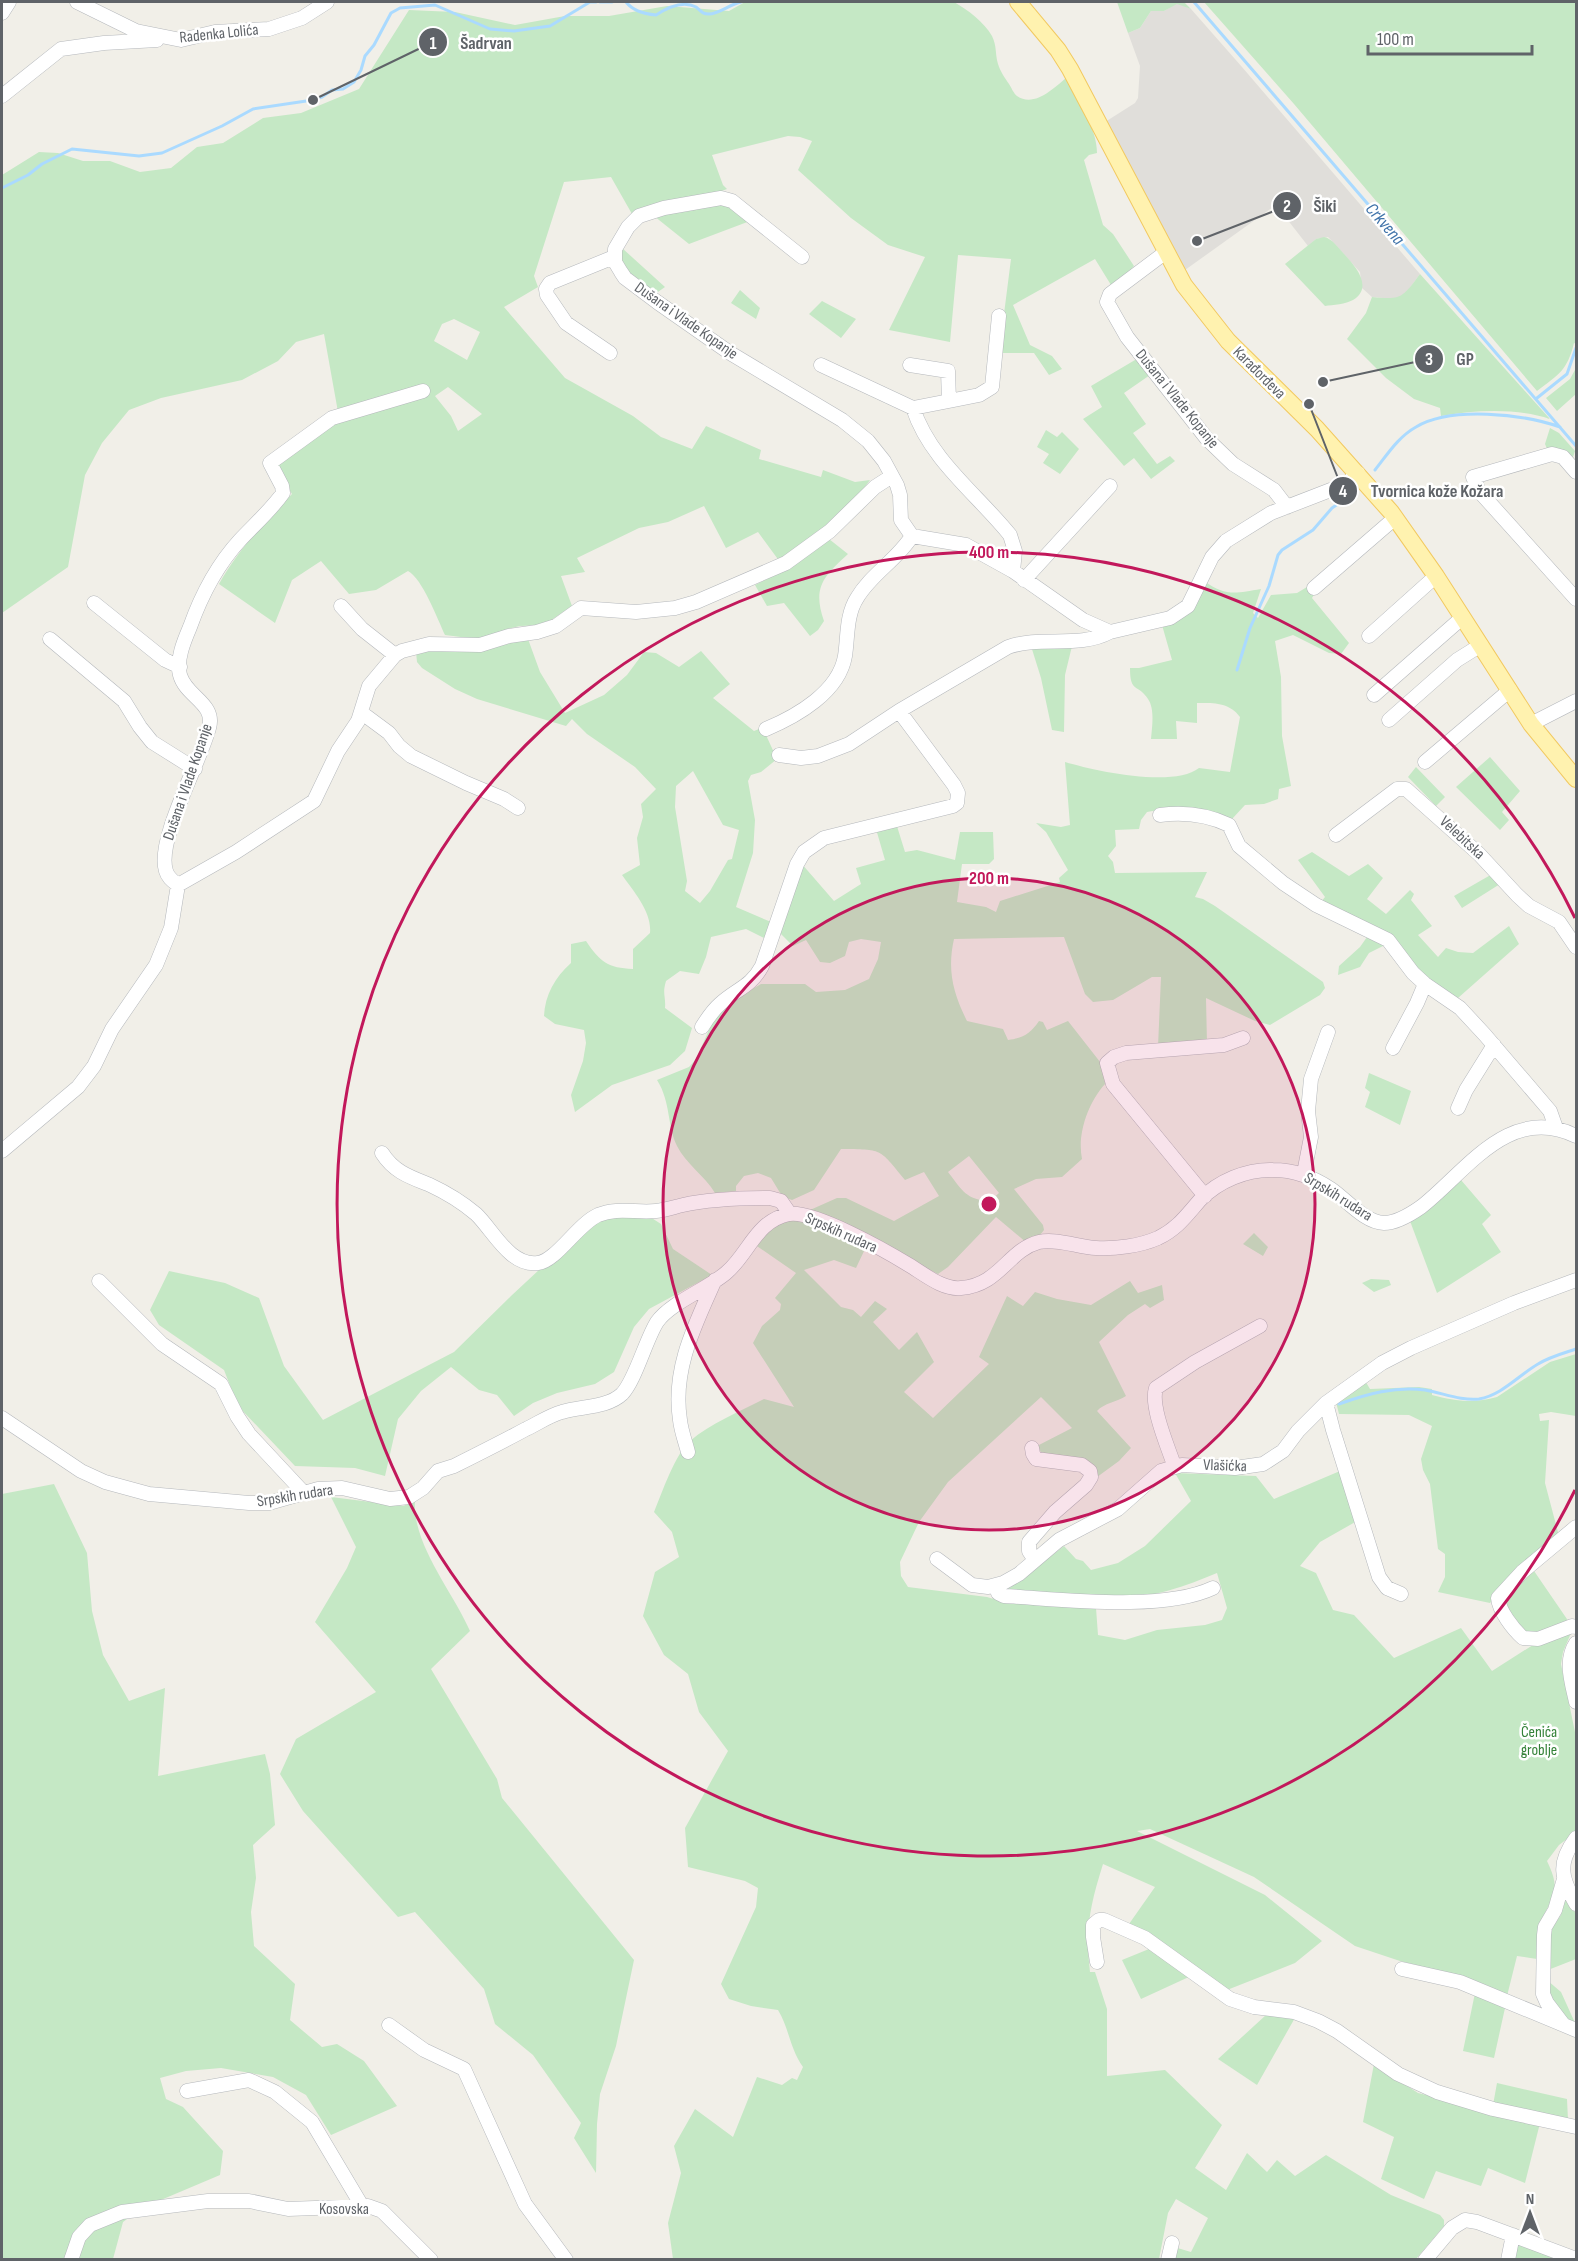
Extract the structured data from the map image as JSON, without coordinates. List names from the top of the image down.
{
  "streets": {
    "main road": ["Karađorđeva"],
    "street": [
      "Radenka Lolića",
      "Dušana i Vlade Kopanje",
      "Velebitska",
      "Srpskih rudara",
      "Vlašićka",
      "Kosovska"
    ]
  },
  "crossings": [
    ["Dušana i Vlade Kopanje", "Karađorđeva"]
  ],
  "water": ["Crkvena"],
  "parks": ["Čenića groblje"],
  "places": [
    "Šadrvan",
    "Šiki",
    "GP",
    "Tvornica kože Kožara"
  ],
  "scale_bar": "100 m",
  "north": "top",
  "rings": ["400 m", "200 m"]
}
